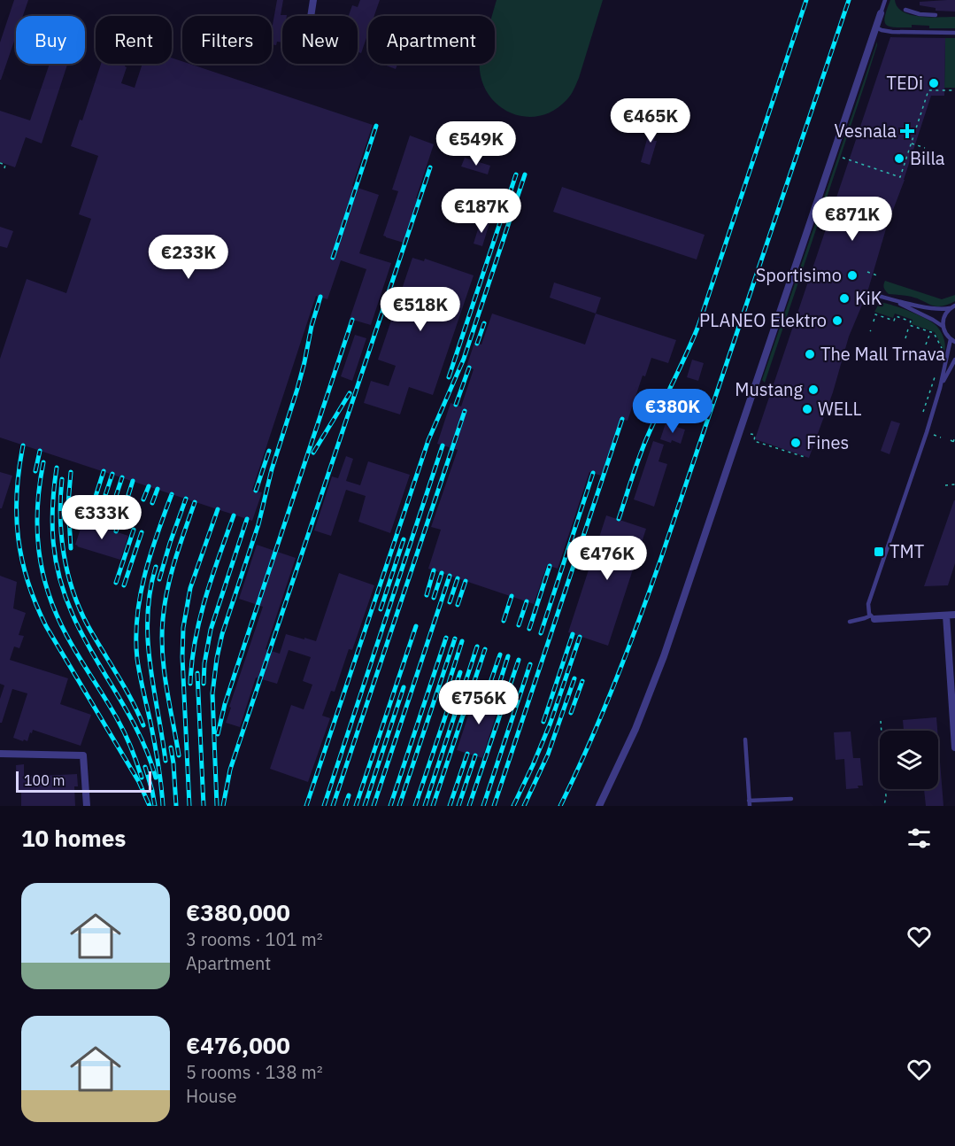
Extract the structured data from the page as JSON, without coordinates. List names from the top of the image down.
{
  "places": {
    "other": [
      "TEDi",
      "Billa",
      "Sportisimo",
      "KiK",
      "PLANEO Elektro",
      "The Mall Trnava",
      "Mustang",
      "WELL",
      "Fines"
    ],
    "health": ["Vesnala"],
    "transit": ["TMT"]
  },
  "scale_bar": "100 m",
  "page": {
    "chip": [
      "Buy",
      "Rent",
      "Filters",
      "New",
      "Apartment"
    ],
    "price": [
      "€465K",
      "€549K",
      "€187K",
      "€871K",
      "€233K",
      "€518K",
      "€380K",
      "€333K",
      "€476K",
      "€756K"
    ],
    "scale": "100 m",
    "heading": "10 homes",
    "list": [
      {
        "name": "€380,000",
        "note": "3 rooms · 101 m² · Apartment"
      },
      {
        "name": "€476,000",
        "note": "5 rooms · 138 m² · House"
      }
    ]
  }
}
